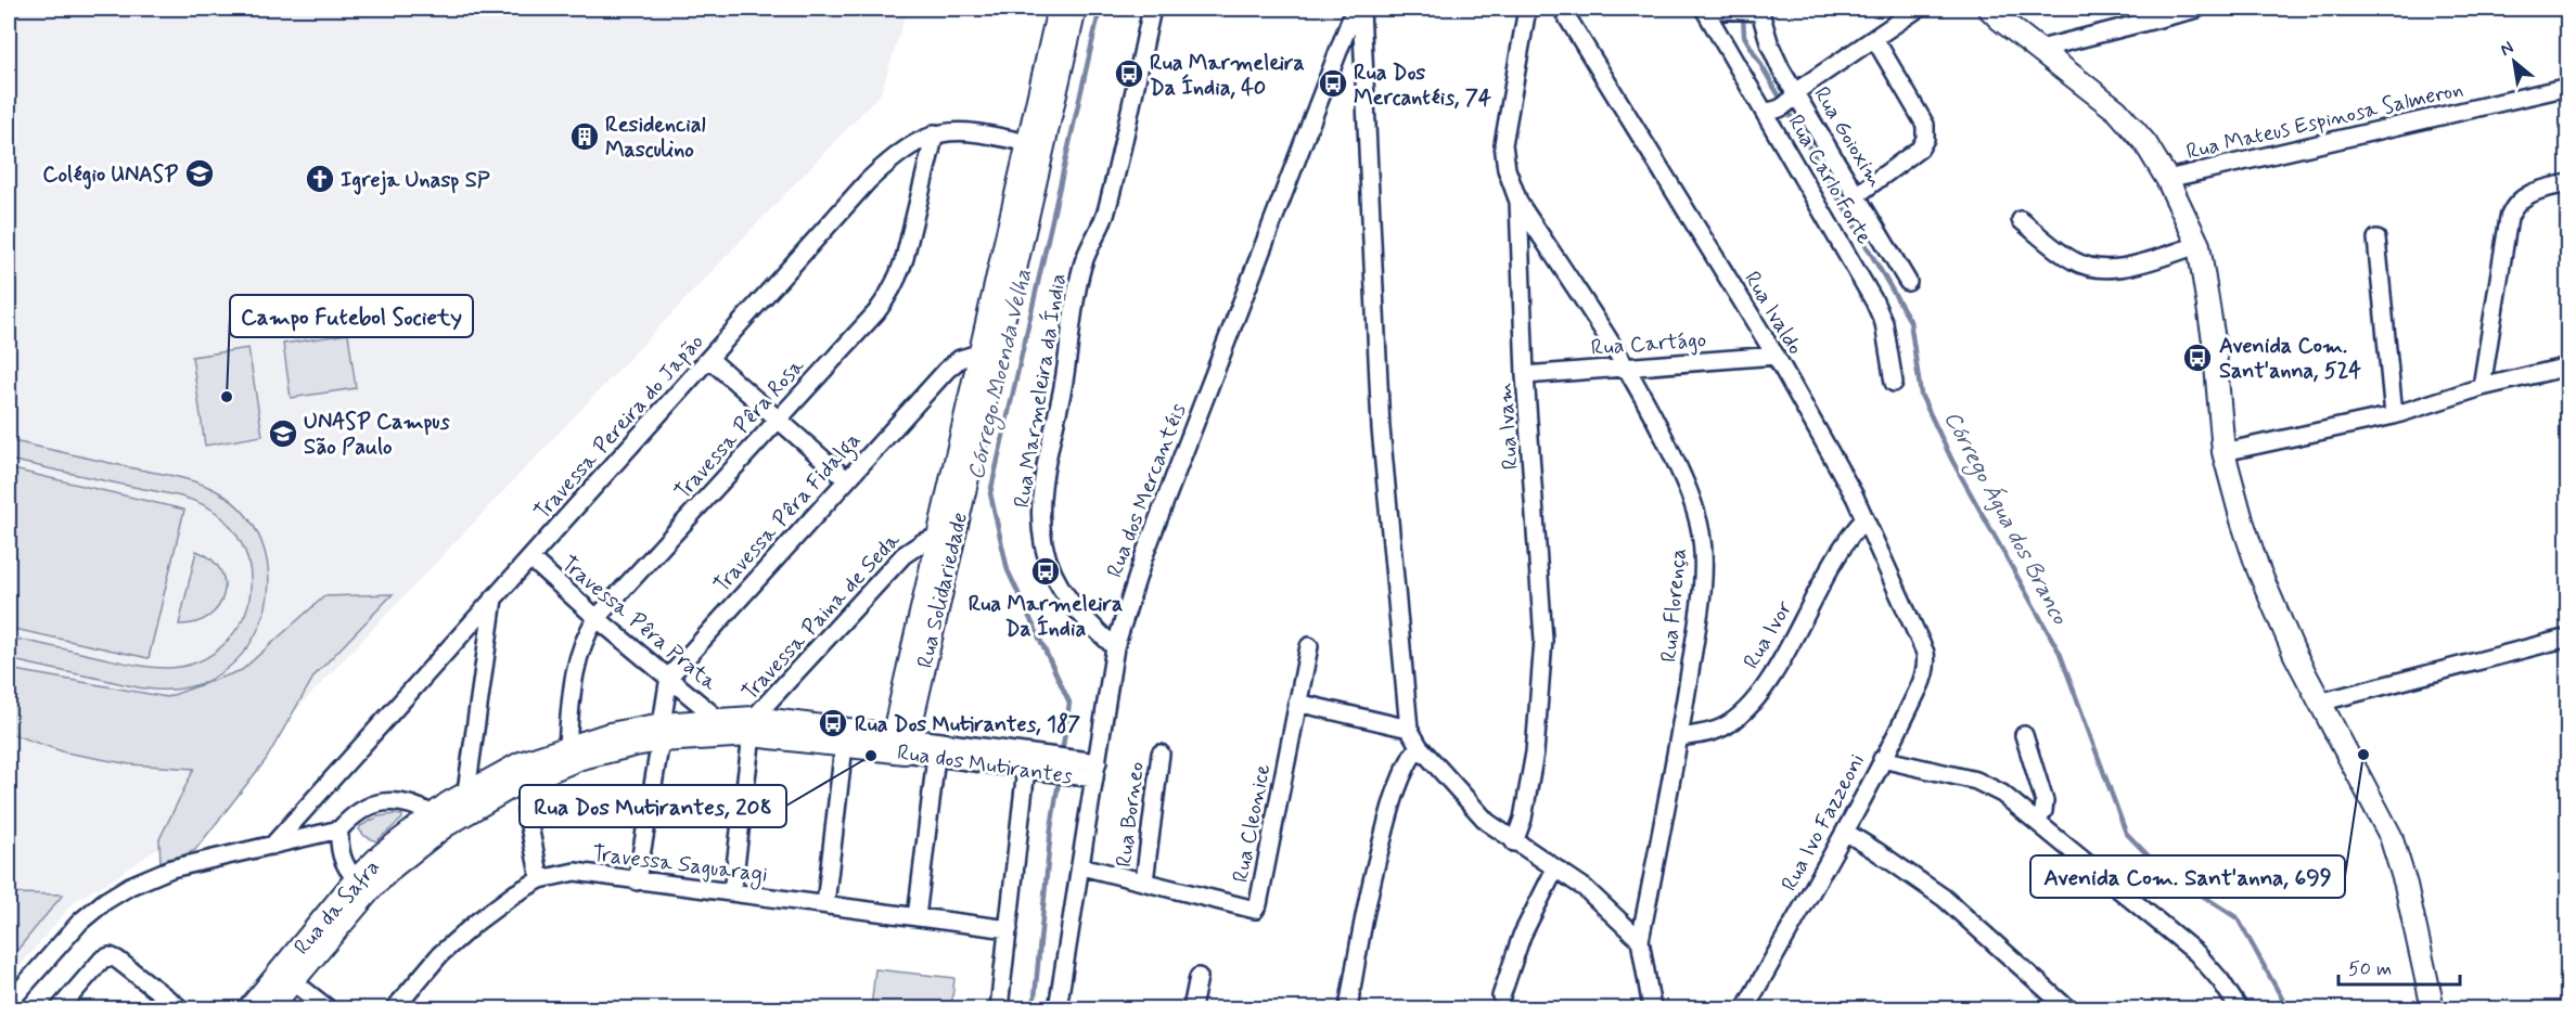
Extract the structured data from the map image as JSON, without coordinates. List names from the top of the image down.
{
  "streets": {
    "main road": ["Rua Solidariedade", "Rua dos Mutirantes", "Rua da Safra"],
    "street": [
      "Rua Mateus Espinosa Salmeron",
      "Rua Goioxim",
      "Rua Carlo Forte",
      "Rua Ivaldo",
      "Rua Cartágo",
      "Rua Marmeleira da Índia",
      "Travessa Pereira do Japão",
      "Rua Ivam",
      "Travessa Pêra Rosa",
      "Rua dos Mercantéis",
      "Travessa Pêra Fidalga",
      "Rua Florença",
      "Travessa Paina de Seda",
      "Travessa Pêra Prata",
      "Rua Ivor",
      "Rua Borneo",
      "Rua Ivo Fazzeoni",
      "Rua Cleonice",
      "Travessa Saguaragi"
    ]
  },
  "crossings": [
    ["Rua Goioxim", "Rua Carlo Forte"],
    ["Rua Ivaldo", "Rua Cartágo"],
    ["Rua Ivaldo", "Rua Ivor"],
    ["Rua Ivaldo", "Rua Ivo Fazzeoni"],
    ["Rua Cartágo", "Rua Ivam"],
    ["Rua Cartágo", "Rua Florença"],
    ["Rua Marmeleira da Índia", "Rua dos Mercantéis"],
    ["Travessa Pereira do Japão", "Travessa Pêra Rosa"],
    ["Travessa Pereira do Japão", "Rua Solidariedade"],
    ["Travessa Pereira do Japão", "Travessa Pêra Prata"],
    ["Rua Ivam", "Rua Florença"],
    ["Travessa Pêra Rosa", "Travessa Pêra Prata"],
    ["Travessa Pêra Rosa", "Rua dos Mutirantes"],
    ["Rua dos Mercantéis", "Rua dos Mutirantes"],
    ["Rua dos Mercantéis", "Rua Cleonice"],
    ["Travessa Pêra Fidalga", "Rua Solidariedade"],
    ["Travessa Pêra Fidalga", "Travessa Pêra Prata"],
    ["Rua Solidariedade", "Travessa Paina de Seda"],
    ["Rua Solidariedade", "Rua dos Mutirantes"],
    ["Rua Florença", "Rua Ivor"],
    ["Travessa Paina de Seda", "Rua dos Mutirantes"],
    ["Travessa Pêra Prata", "Rua dos Mutirantes"],
    ["Rua dos Mutirantes", "Rua da Safra"],
    ["Rua Borneo", "Rua Cleonice"]
  ],
  "water": ["Córrego Moenda Velha", "Córrego Água dos Branco"],
  "places": {
    "bus stop": [
      "Rua Marmeleira Da Índia, 40",
      "Rua Dos Mercantéis, 74",
      "Avenida Com. Sant'anna, 524",
      "Rua Marmeleira Da Índia",
      "Rua Dos Mutirantes, 187"
    ],
    "building": ["Residencial Masculino"],
    "school or university": ["Colégio UNASP", "UNASP Campus São Paulo"],
    "church": ["Igreja Unasp SP"],
    "other": ["Campo Futebol Society", "Avenida Com. Sant'anna, 699", "Rua Dos Mutirantes, 208"]
  },
  "scale_bar": "50 m",
  "north": "top left"
}
